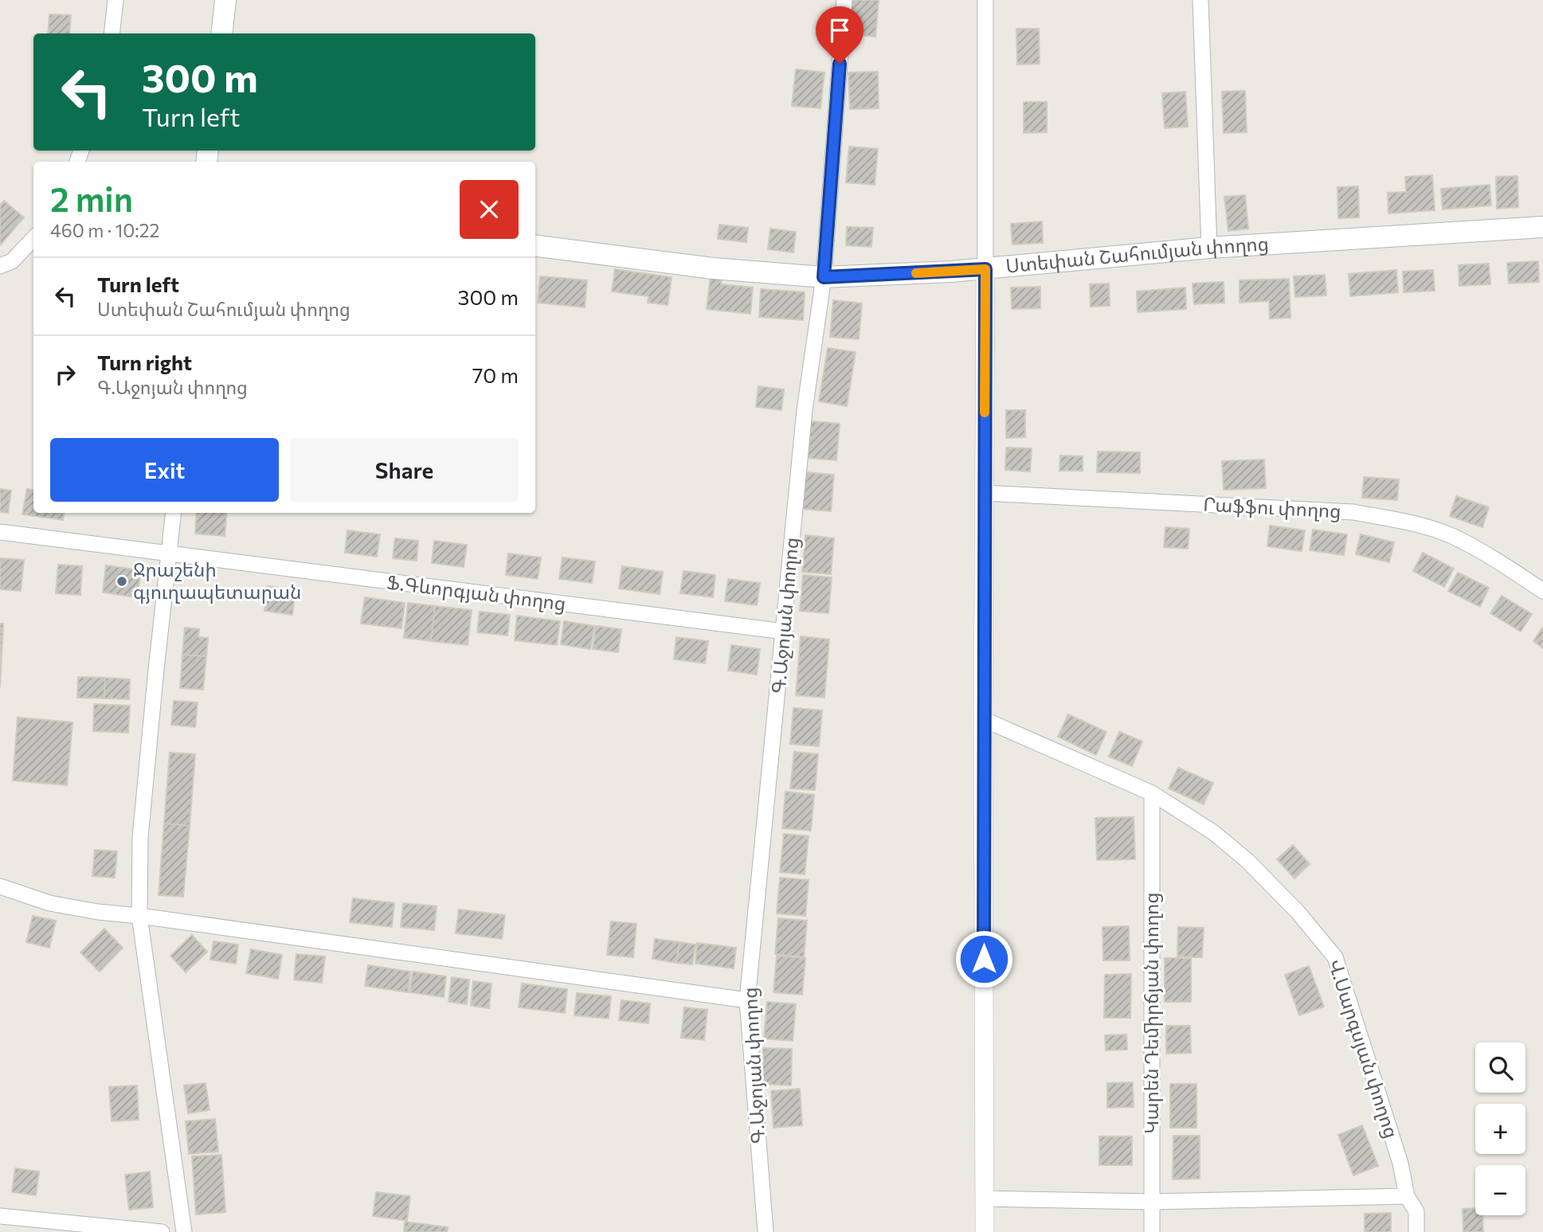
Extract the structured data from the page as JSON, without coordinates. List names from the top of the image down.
{
  "streets": {
    "main road": ["Ստեփան Շահումյան փողոց"],
    "street": [
      "Րաֆֆու փողոց",
      "Ֆ.Գևորգյան փողոց",
      "Գ.Աջոյան փողոց",
      "Կարեն Դեմիրճյան փողոց",
      "Վ.Սարգսյան փողոց"
    ]
  },
  "crossings": [
    ["Ստեփան Շահումյան փողոց", "Գ.Աջոյան փողոց"],
    ["Ֆ.Գևորգյան փողոց", "Գ.Աջոյան փողոց"],
    ["Կարեն Դեմիրճյան փողոց", "Վ.Սարգսյան փողոց"]
  ],
  "places": ["Ջրաշենի գյուղապետարան"],
  "page": {
    "turn": ["300 m", "Turn left"],
    "heading": ["2 min", "460 m · 10:22"],
    "list": [
      {
        "name": "Turn left",
        "note": "Ստեփան Շահումյան փողոց",
        "value": "300 m"
      },
      {
        "name": "Turn right",
        "note": "Գ.Աջոյան փողոց",
        "value": "70 m"
      }
    ],
    "buttons": ["Exit", "Share"],
    "map_buttons": ["+", "−"]
  }
}
